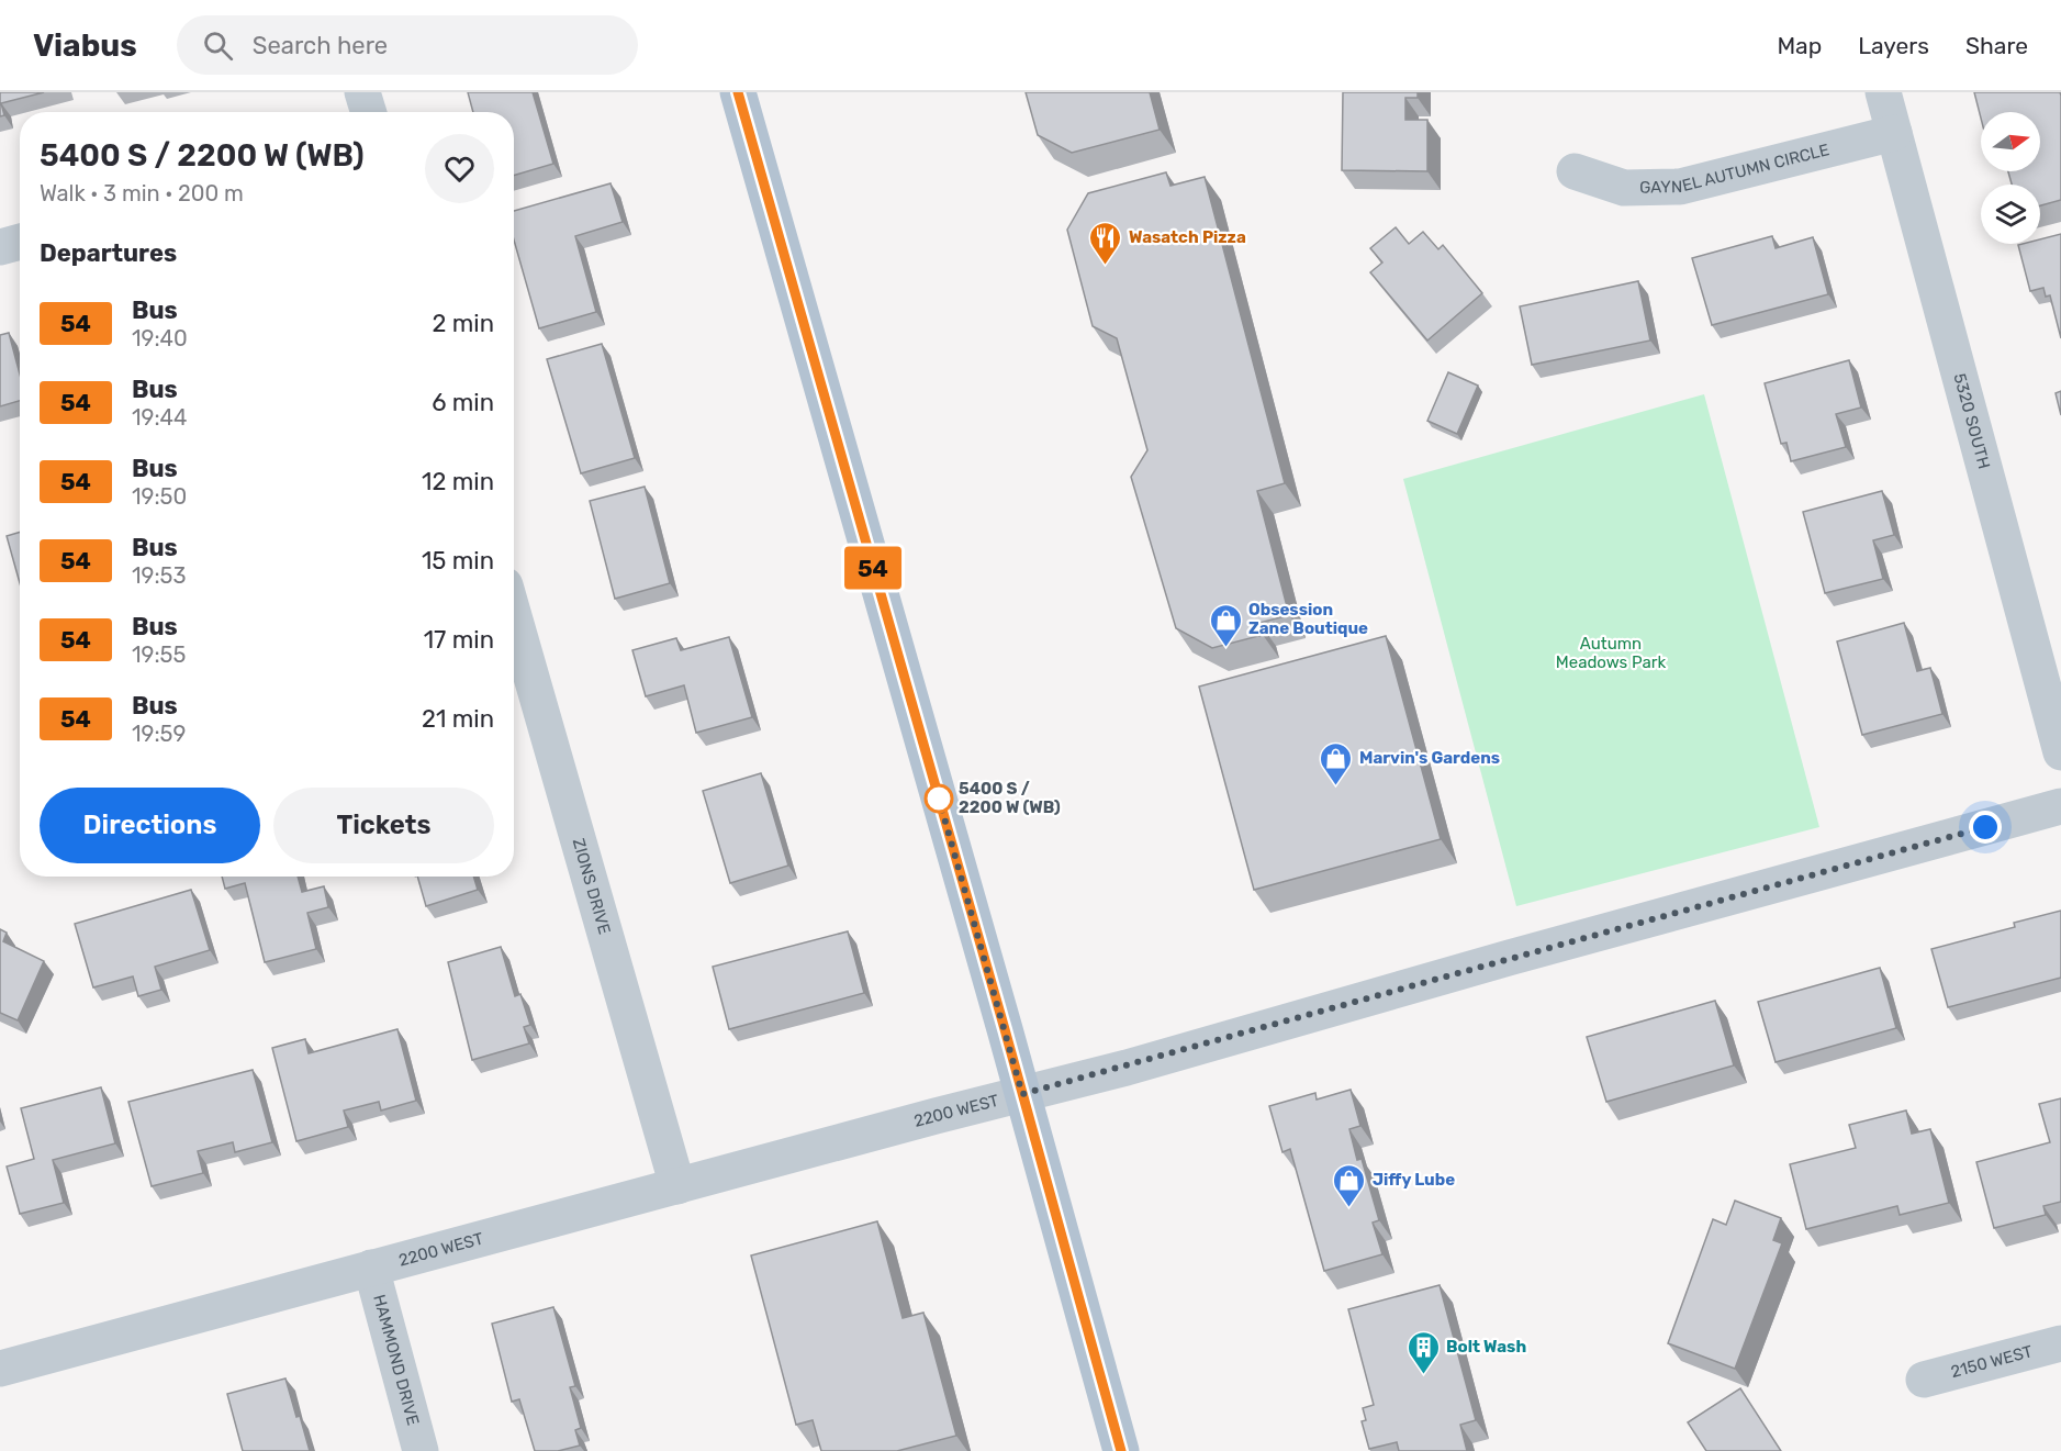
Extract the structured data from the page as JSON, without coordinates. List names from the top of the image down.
{
  "streets": {
    "street": [
      "GAYNEL AUTUMN CIRCLE",
      "5320 SOUTH",
      "ZIONS DRIVE",
      "2200 WEST",
      "HAMMOND DRIVE",
      "2150 WEST"
    ]
  },
  "crossings": [
    ["GAYNEL AUTUMN CIRCLE", "5320 SOUTH"],
    ["ZIONS DRIVE", "2200 WEST"],
    ["2200 WEST", "HAMMOND DRIVE"]
  ],
  "parks": ["Autumn Meadows Park"],
  "places": {
    "restaurant": ["Wasatch Pizza"],
    "shop": ["Obsession Zane Boutique", "Marvin's Gardens", "Jiffy Lube"],
    "other": ["5400 S / 2200 W (WB)"],
    "building": ["Bolt Wash"]
  },
  "lines": ["bus line 54"],
  "north": "right",
  "page": {
    "header": "Viabus",
    "search": "Search here",
    "nav": ["Map", "Layers", "Share"],
    "on_map": "54",
    "heading": [
      ["5400 S / 2200 W (WB)", "Walk · 3 min · 200 m"],
      "Departures"
    ],
    "list": [
      {
        "mark": "54",
        "name": "Bus",
        "note": "19:40",
        "value": "2 min"
      },
      {
        "mark": "54",
        "name": "Bus",
        "note": "19:44",
        "value": "6 min"
      },
      {
        "mark": "54",
        "name": "Bus",
        "note": "19:50",
        "value": "12 min"
      },
      {
        "mark": "54",
        "name": "Bus",
        "note": "19:53",
        "value": "15 min"
      },
      {
        "mark": "54",
        "name": "Bus",
        "note": "19:55",
        "value": "17 min"
      },
      {
        "mark": "54",
        "name": "Bus",
        "note": "19:59",
        "value": "21 min"
      }
    ],
    "buttons": ["Directions", "Tickets"]
  }
}
